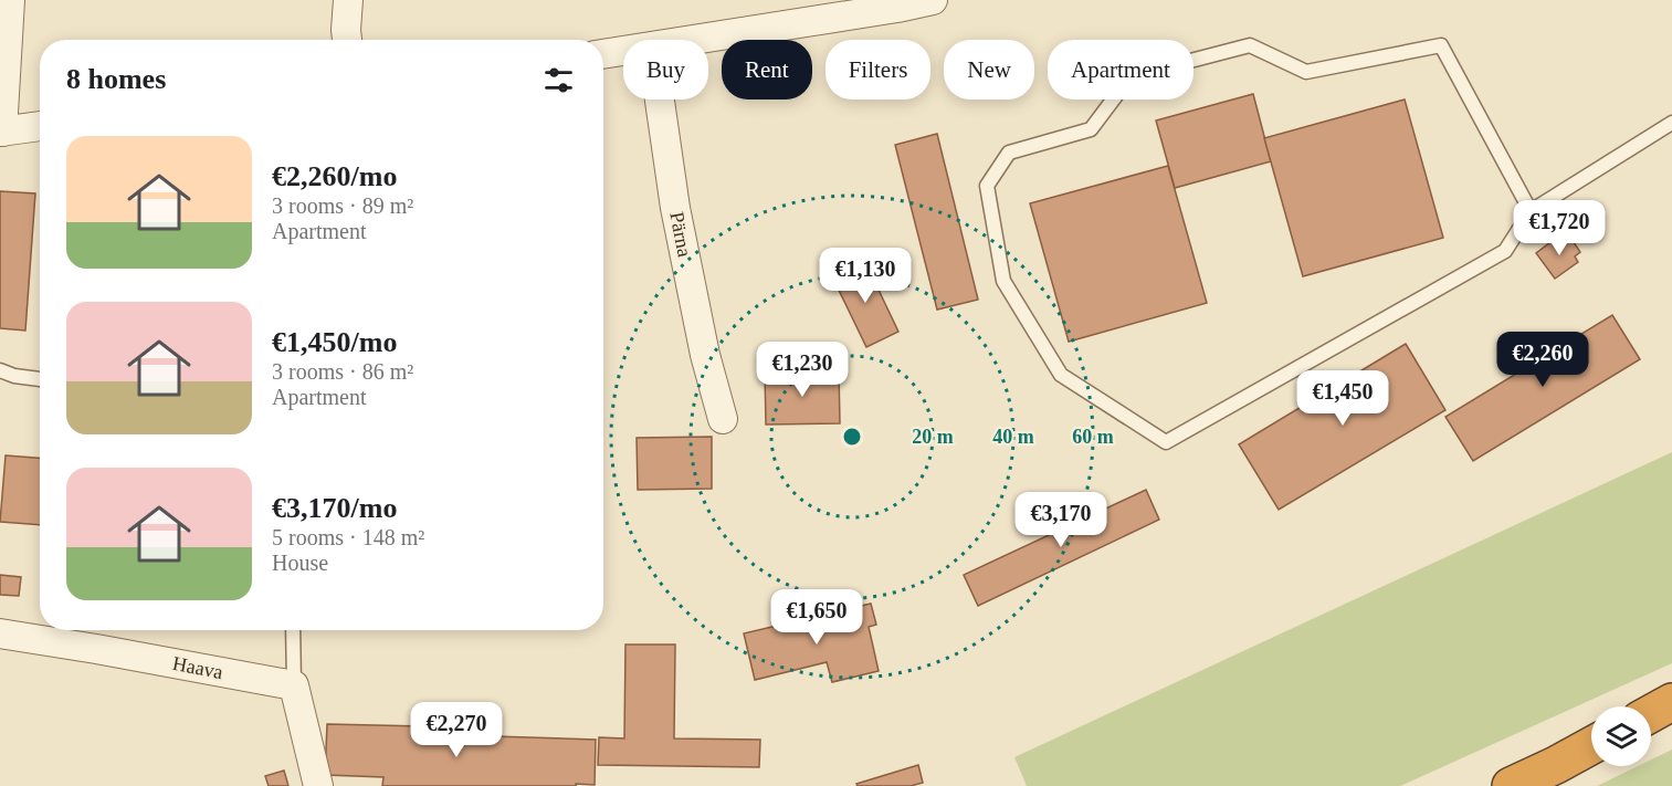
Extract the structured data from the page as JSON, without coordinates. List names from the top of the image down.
{
  "streets": {
    "street": ["Pärna", "Haava"]
  },
  "page": {
    "chip": [
      "Buy",
      "Rent",
      "Filters",
      "New",
      "Apartment"
    ],
    "heading": "8 homes",
    "list": [
      {
        "name": "€2,260/mo",
        "note": "3 rooms · 89 m² · Apartment"
      },
      {
        "name": "€1,450/mo",
        "note": "3 rooms · 86 m² · Apartment"
      },
      {
        "name": "€3,170/mo",
        "note": "5 rooms · 148 m² · House"
      }
    ],
    "price": [
      "€1,720",
      "€1,130",
      "€2,260",
      "€1,230",
      "€1,450",
      "€3,170",
      "€1,650",
      "€2,270"
    ]
  },
  "rings": ["20 m", "40 m", "60 m"]
}
